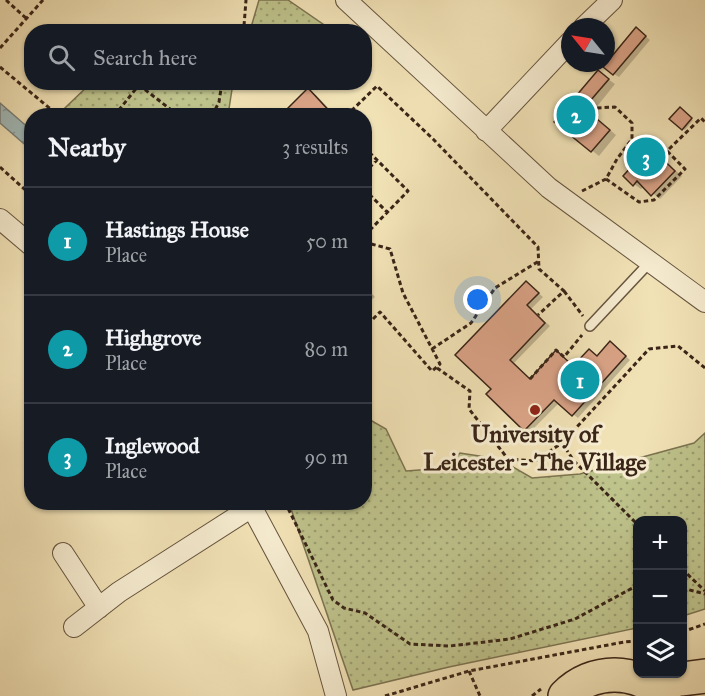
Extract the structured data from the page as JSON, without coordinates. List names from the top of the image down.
{
  "places": ["University of Leicester - The Village"],
  "north": "top left",
  "page": {
    "search": "Search here",
    "pins": ["2", "3", "1"],
    "heading": ["Nearby", "3 results"],
    "list": [
      {
        "mark": "1",
        "name": "Hastings House",
        "note": "Place",
        "value": "50 m"
      },
      {
        "mark": "2",
        "name": "Highgrove",
        "note": "Place",
        "value": "80 m"
      },
      {
        "mark": "3",
        "name": "Inglewood",
        "note": "Place",
        "value": "90 m"
      }
    ],
    "map_buttons": ["+", "−"]
  }
}
